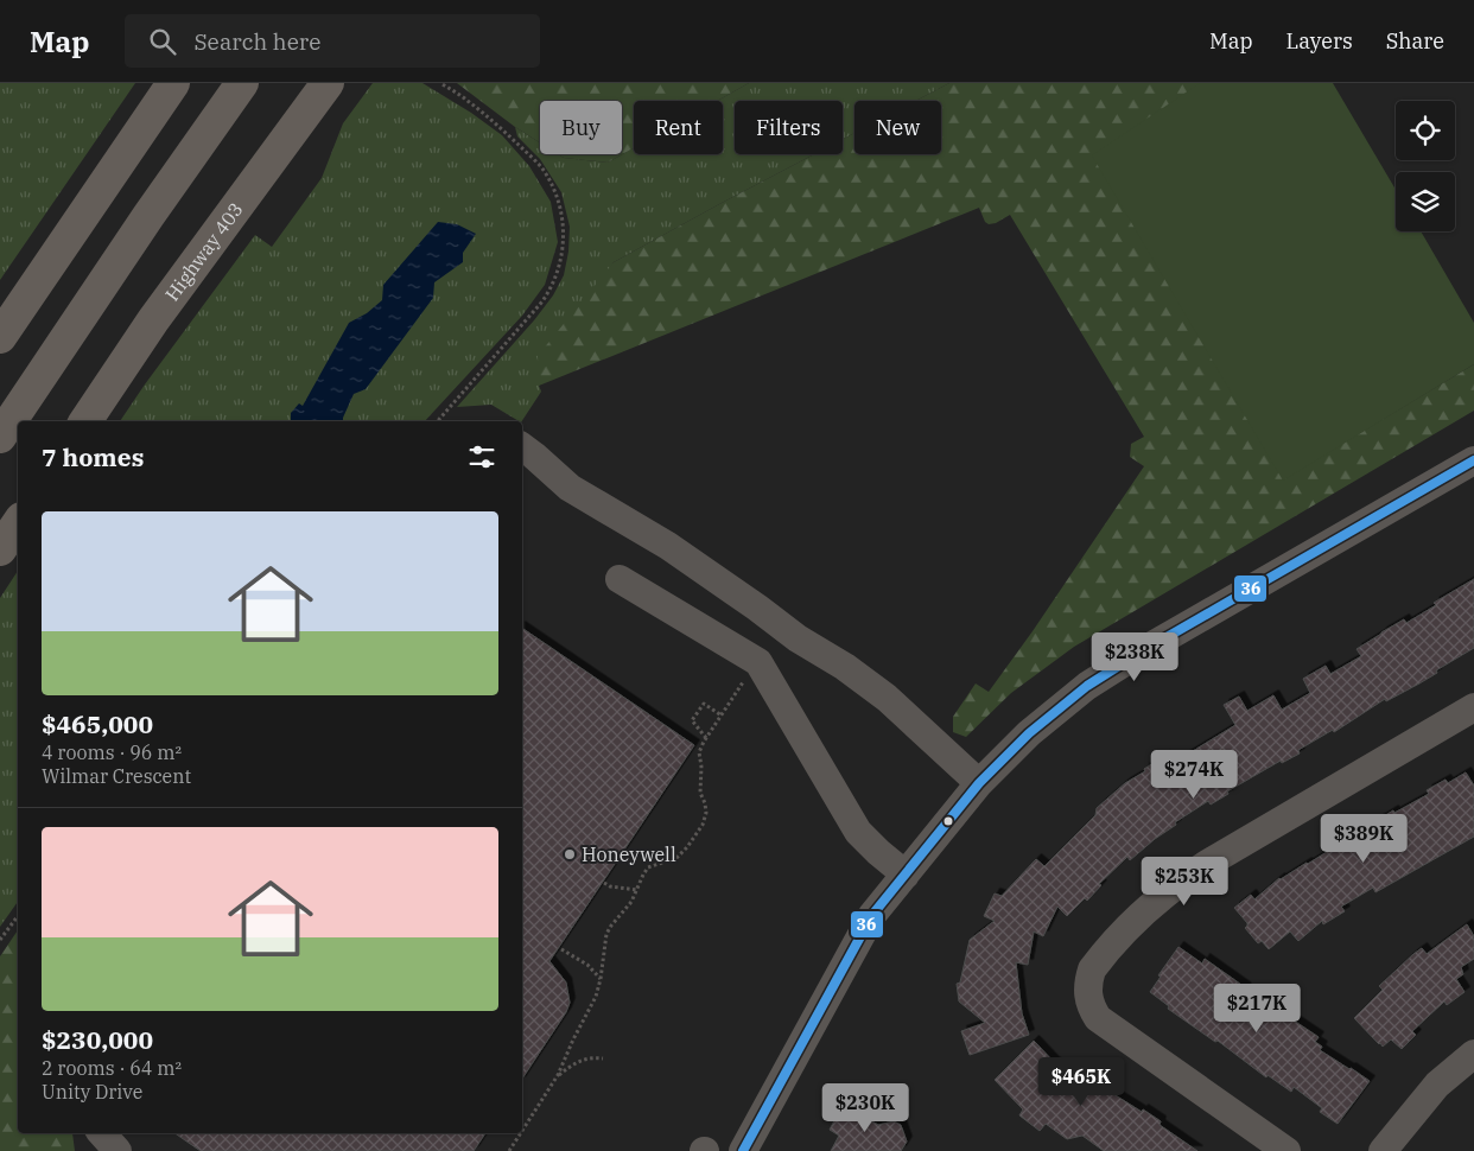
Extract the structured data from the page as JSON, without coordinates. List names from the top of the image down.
{
  "streets": {
    "highway": ["Highway 403"]
  },
  "places": ["Honeywell"],
  "lines": ["transit line 36"],
  "page": {
    "header": "Map",
    "search": "Search here",
    "nav": ["Map", "Layers", "Share"],
    "chip": [
      "Buy",
      "Rent",
      "Filters",
      "New"
    ],
    "heading": "7 homes",
    "list": [
      {
        "name": "$465,000",
        "note": "4 rooms · 96 m² · Wilmar Crescent"
      },
      {
        "name": "$230,000",
        "note": "2 rooms · 64 m² · Unity Drive"
      }
    ],
    "price": [
      "$238K",
      "$274K",
      "$389K",
      "$253K",
      "$217K",
      "$465K",
      "$230K"
    ]
  }
}
